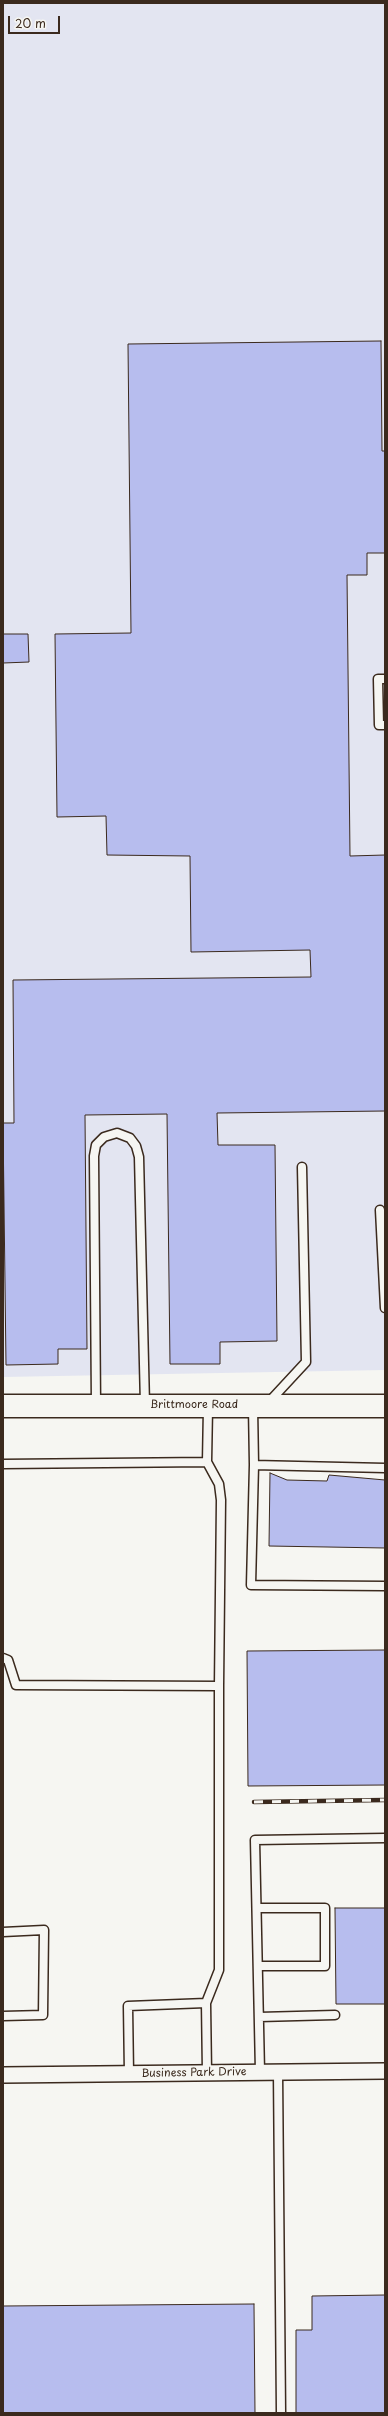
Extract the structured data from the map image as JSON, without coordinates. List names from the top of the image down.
{
  "streets": {
    "main road": ["Brittmoore Road"],
    "street": ["Business Park Drive"]
  },
  "scale_bar": "20 m"
}
